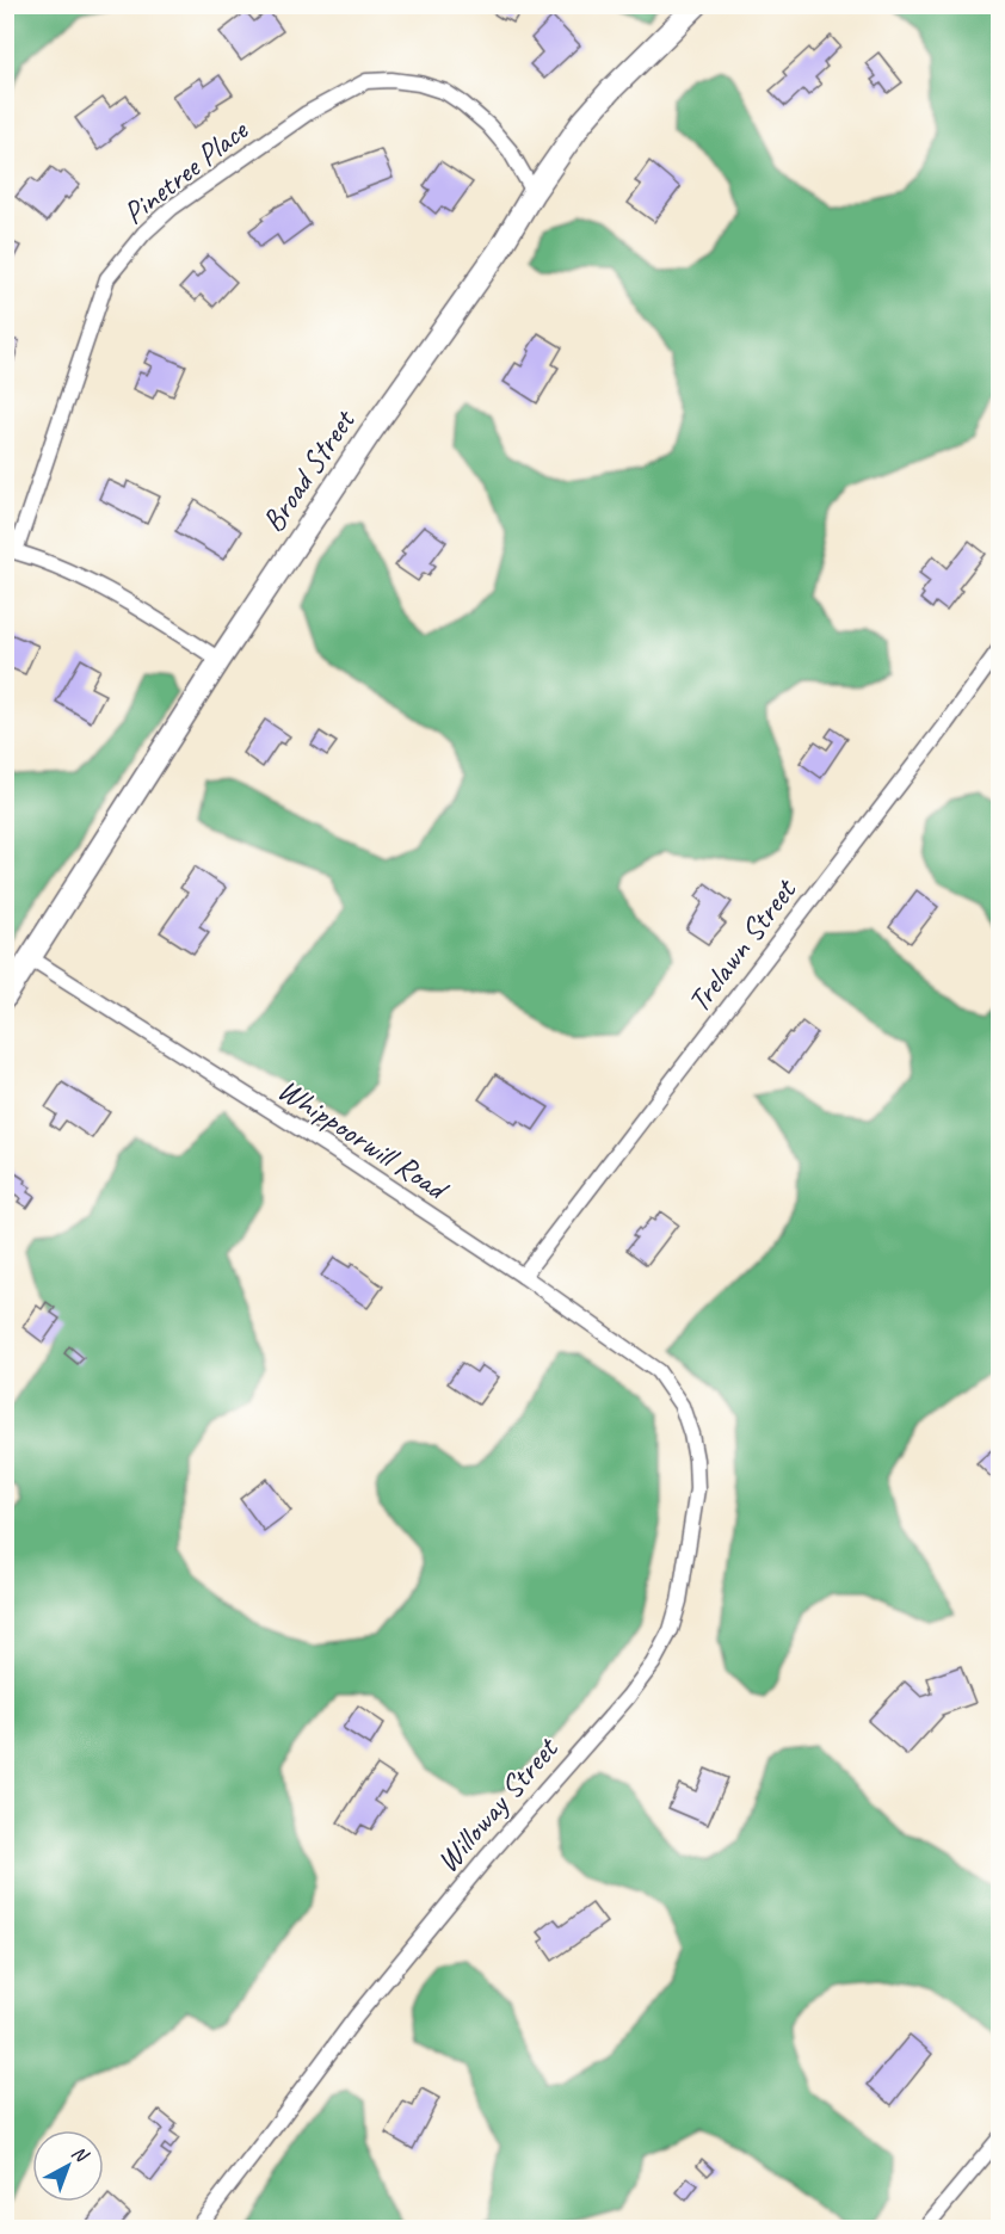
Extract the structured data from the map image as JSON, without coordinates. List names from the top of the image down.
{
  "streets": {
    "street": [
      "Pinetree Place",
      "Broad Street",
      "Trelawn Street",
      "Whippoorwill Road",
      "Willoway Street"
    ]
  },
  "crossings": [
    ["Pinetree Place", "Broad Street"],
    ["Broad Street", "Whippoorwill Road"],
    ["Trelawn Street", "Whippoorwill Road"],
    ["Whippoorwill Road", "Willoway Street"]
  ],
  "north": "top right"
}
